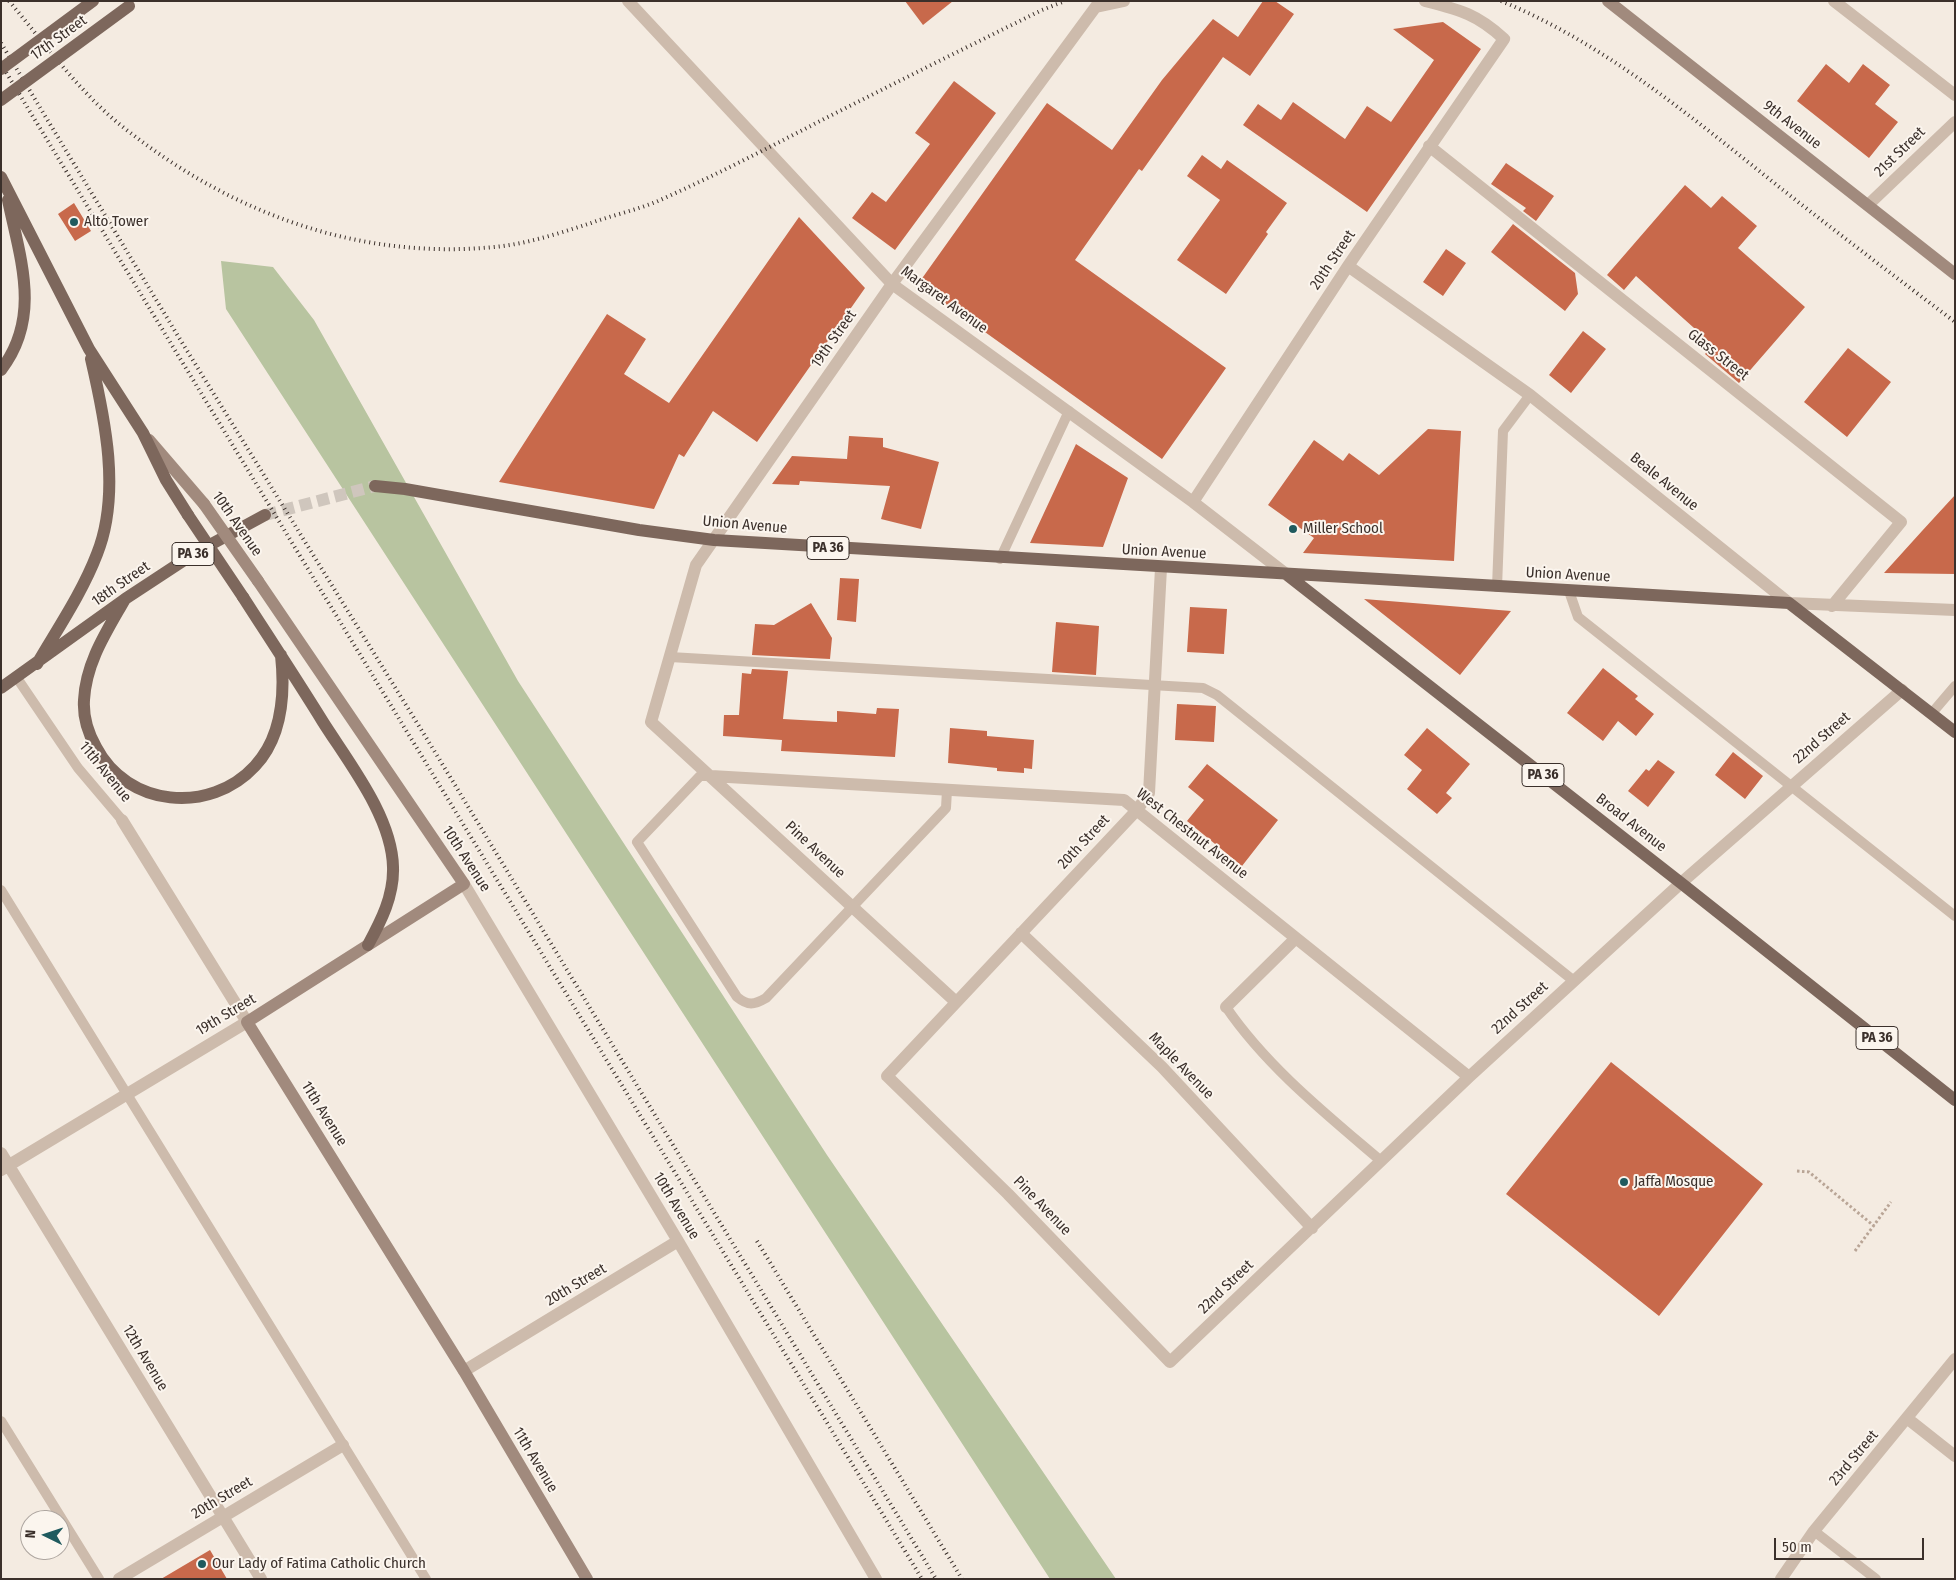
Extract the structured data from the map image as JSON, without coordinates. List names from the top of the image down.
{
  "streets": {
    "main road": [
      "17th Street",
      "Beale Avenue",
      "10th Avenue",
      "Union Avenue",
      "PA 36",
      "18th Street",
      "Broad Avenue"
    ],
    "street": [
      "9th Avenue",
      "21st Street",
      "20th Street",
      "Margaret Avenue",
      "19th Street",
      "Glass Street",
      "22nd Street",
      "11th Avenue",
      "West Chestnut Avenue",
      "Pine Avenue",
      "Maple Avenue",
      "12th Avenue",
      "23rd Street"
    ]
  },
  "crossings": [
    ["9th Avenue", "21st Street"],
    ["20th Street", "Margaret Avenue"],
    ["20th Street", "Glass Street"],
    ["20th Street", "Beale Avenue"],
    ["20th Street", "10th Avenue"],
    ["20th Street", "Union Avenue"],
    ["20th Street", "11th Avenue"],
    ["20th Street", "West Chestnut Avenue"],
    ["20th Street", "Pine Avenue"],
    ["20th Street", "Maple Avenue"],
    ["20th Street", "12th Avenue"],
    ["Margaret Avenue", "19th Street"],
    ["Margaret Avenue", "Union Avenue"],
    ["Margaret Avenue", "Broad Avenue"],
    ["19th Street", "10th Avenue"],
    ["19th Street", "Union Avenue"],
    ["19th Street", "11th Avenue"],
    ["19th Street", "Pine Avenue"],
    ["19th Street", "12th Avenue"],
    ["Glass Street", "Union Avenue"],
    ["Beale Avenue", "Union Avenue"],
    ["Beale Avenue", "22nd Street"],
    ["Union Avenue", "Broad Avenue"],
    ["18th Street", "11th Avenue"],
    ["22nd Street", "Broad Avenue"],
    ["22nd Street", "West Chestnut Avenue"],
    ["22nd Street", "Pine Avenue"],
    ["22nd Street", "Maple Avenue"],
    ["West Chestnut Avenue", "Pine Avenue"]
  ],
  "places": [
    "Alto Tower",
    "Miller School",
    "Jaffa Mosque",
    "Our Lady of Fatima Catholic Church"
  ],
  "scale_bar": "50 m",
  "north": "left"
}
